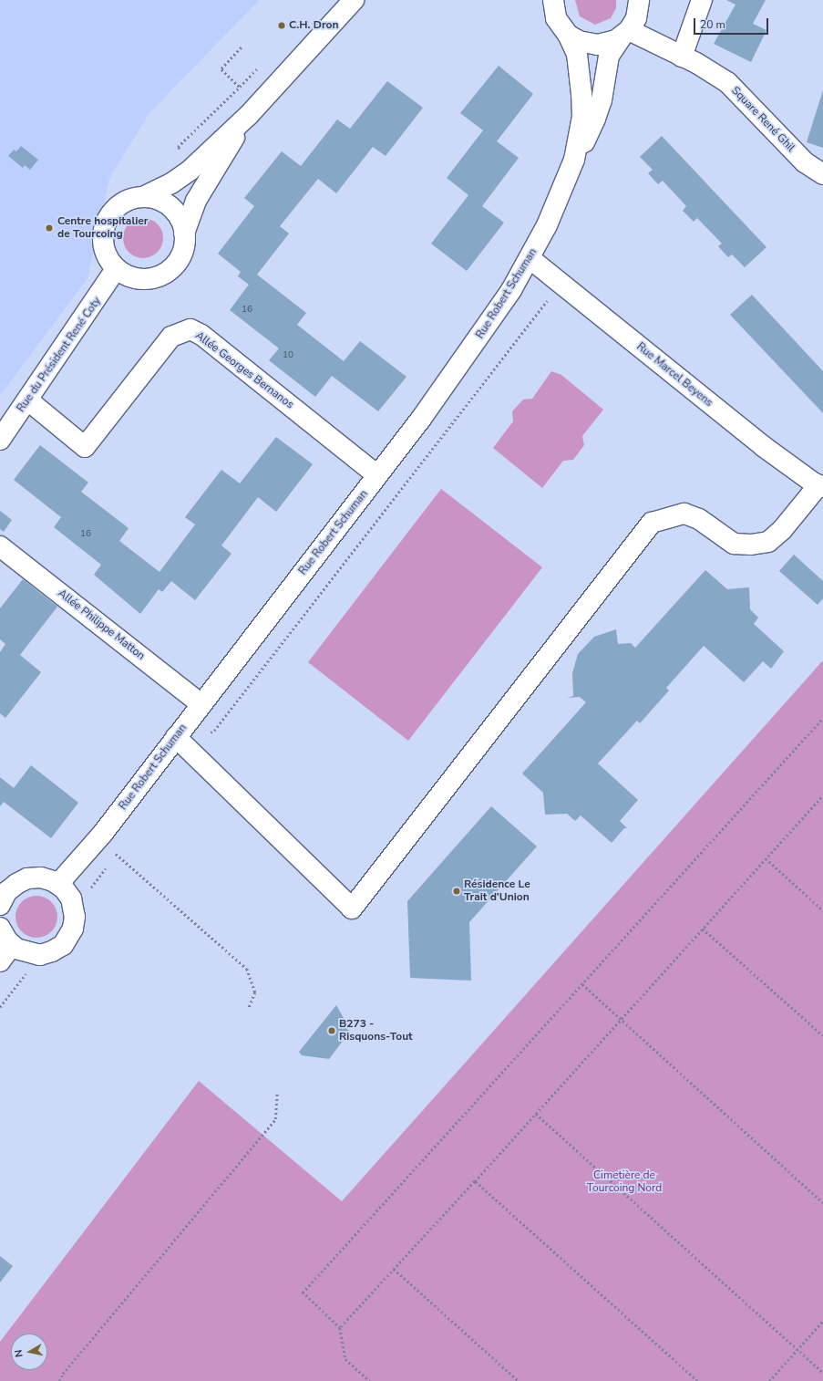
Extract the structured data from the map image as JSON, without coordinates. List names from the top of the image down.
{
  "streets": {
    "street": [
      "Square René Ghil",
      "Rue Robert Schuman",
      "Rue du Président René Coty",
      "Allée Georges Bernanos",
      "Rue Marcel Beyens",
      "Allée Philippe Matton"
    ]
  },
  "crossings": [
    ["Square René Ghil", "Rue Robert Schuman"],
    ["Rue Robert Schuman", "Allée Georges Bernanos"],
    ["Rue Robert Schuman", "Rue Marcel Beyens"],
    ["Rue Robert Schuman", "Allée Philippe Matton"],
    ["Rue du Président René Coty", "Allée Georges Bernanos"]
  ],
  "parks": ["Cimetière de Tourcoing Nord"],
  "places": [
    "C.H. Dron",
    "Centre hospitalier de Tourcoing",
    "Résidence Le Trait d’Union",
    "B273 - Risquons-Tout"
  ],
  "house_numbers": ["16", "10", "16"],
  "scale_bar": "20 m",
  "north": "left"
}
